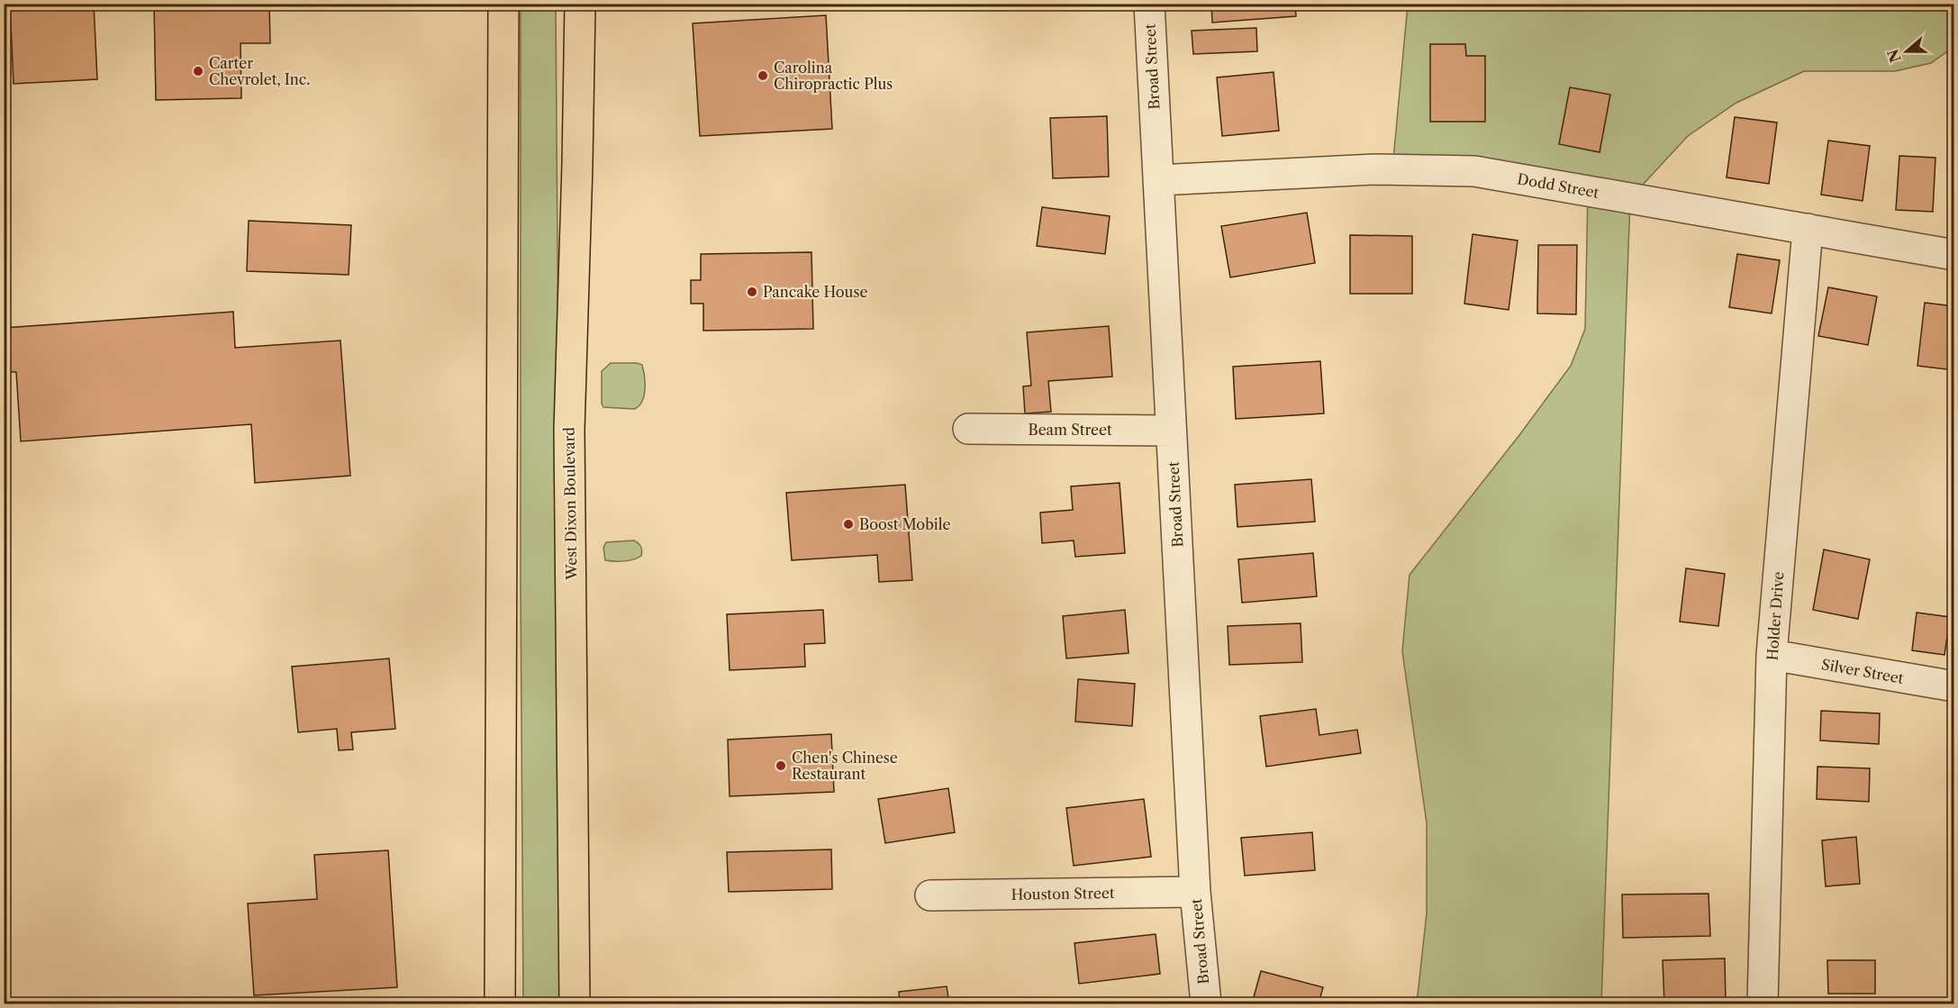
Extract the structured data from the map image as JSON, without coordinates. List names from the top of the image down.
{
  "streets": {
    "highway": ["West Dixon Boulevard"],
    "street": [
      "Broad Street",
      "Dodd Street",
      "Beam Street",
      "Holder Drive",
      "Silver Street",
      "Houston Street"
    ]
  },
  "crossings": [
    ["Broad Street", "Dodd Street"],
    ["Broad Street", "Beam Street"],
    ["Broad Street", "Houston Street"],
    ["Dodd Street", "Holder Drive"],
    ["Holder Drive", "Silver Street"]
  ],
  "places": [
    "Carter Chevrolet, Inc.",
    "Carolina Chiropractic Plus",
    "Pancake House",
    "Boost Mobile",
    "Chen's Chinese Restaurant"
  ],
  "north": "left"
}
